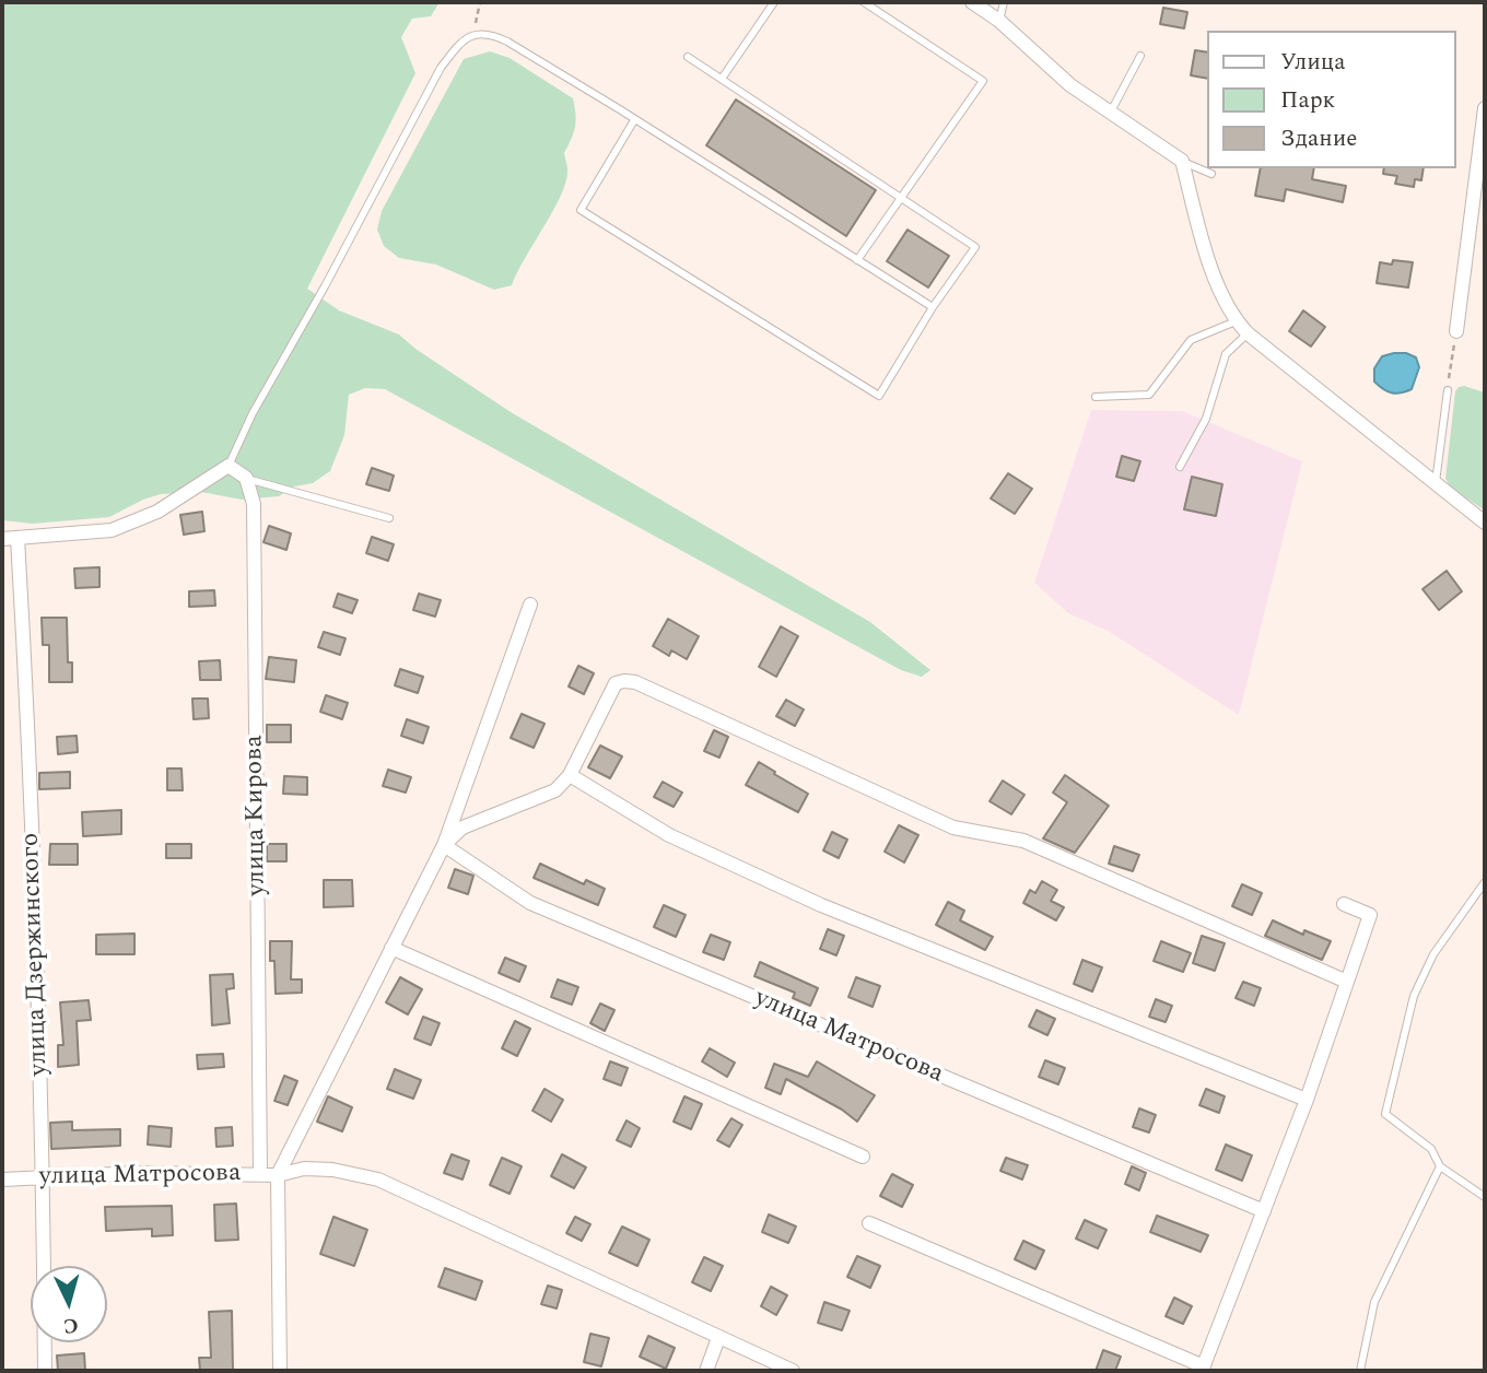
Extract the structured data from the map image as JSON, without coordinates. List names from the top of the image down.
{
  "streets": {
    "street": ["улица Кирова", "улица Дзержинского", "улица Матросова"]
  },
  "crossings": [
    ["улица Кирова", "улица Матросова"],
    ["улица Дзержинского", "улица Матросова"]
  ],
  "legend": ["Улица", "Парк", "Здание"],
  "north": "bottom"
}
